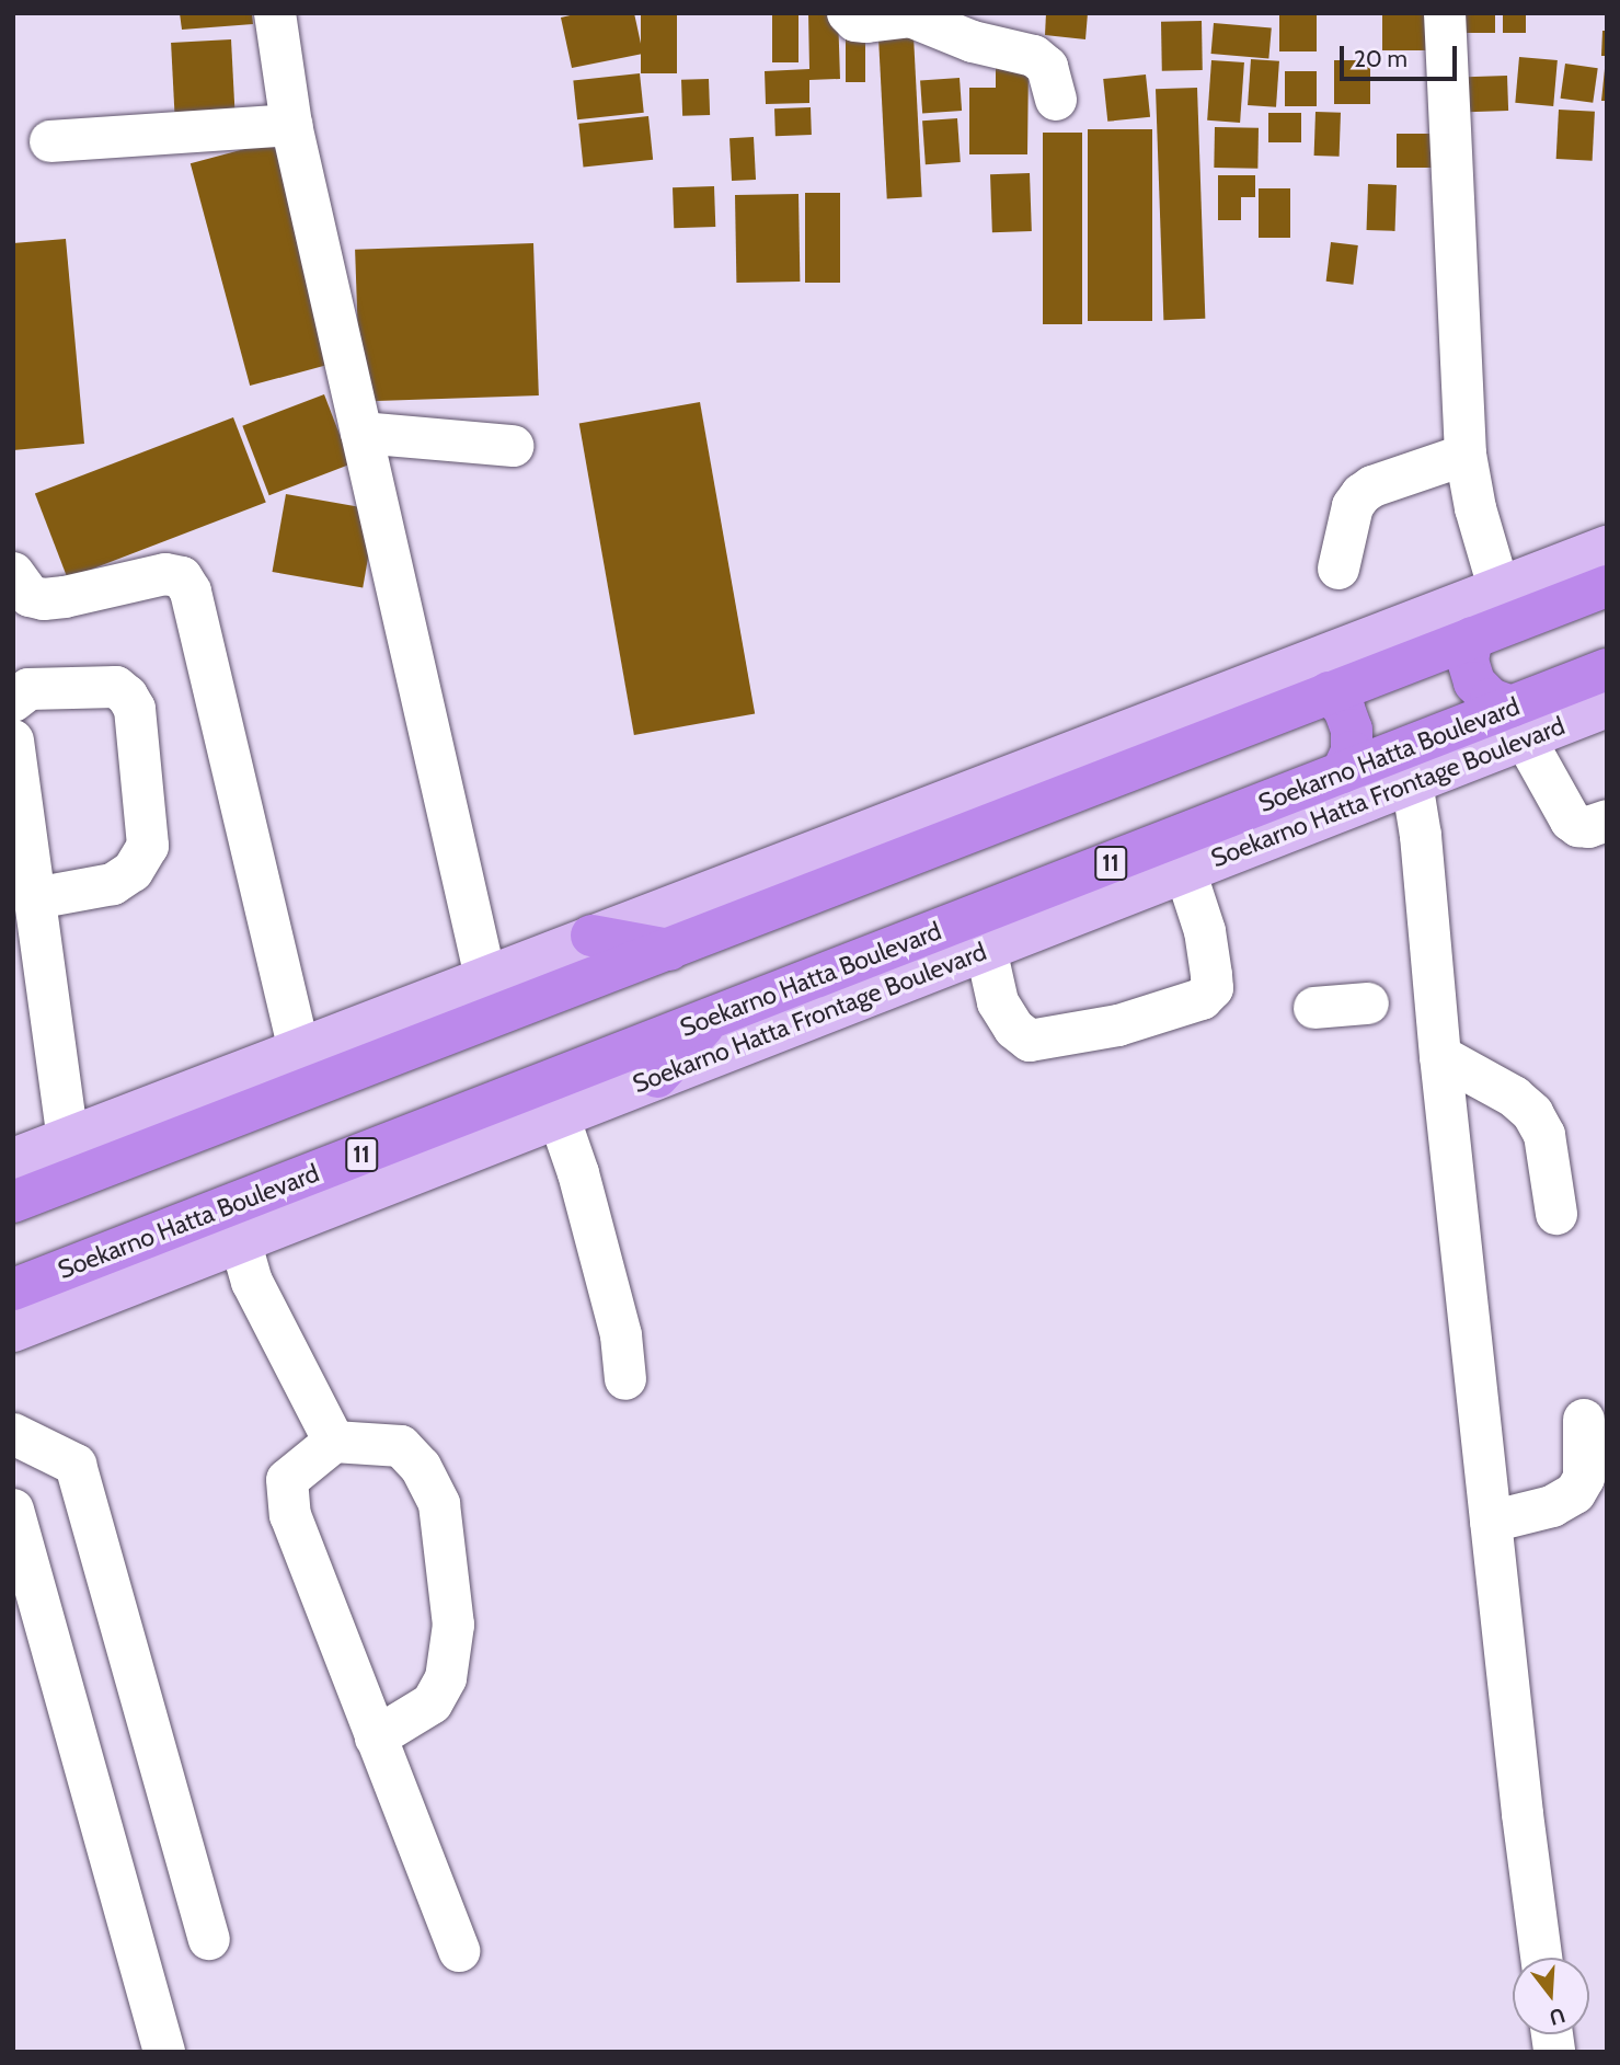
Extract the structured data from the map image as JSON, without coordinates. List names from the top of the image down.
{
  "streets": {
    "highway": ["Soekarno Hatta Boulevard", "11"],
    "main road": ["Soekarno Hatta Frontage Boulevard"]
  },
  "crossings": [
    ["Soekarno Hatta Boulevard", "Soekarno Hatta Frontage Boulevard"]
  ],
  "scale_bar": "20 m",
  "north": "bottom"
}
